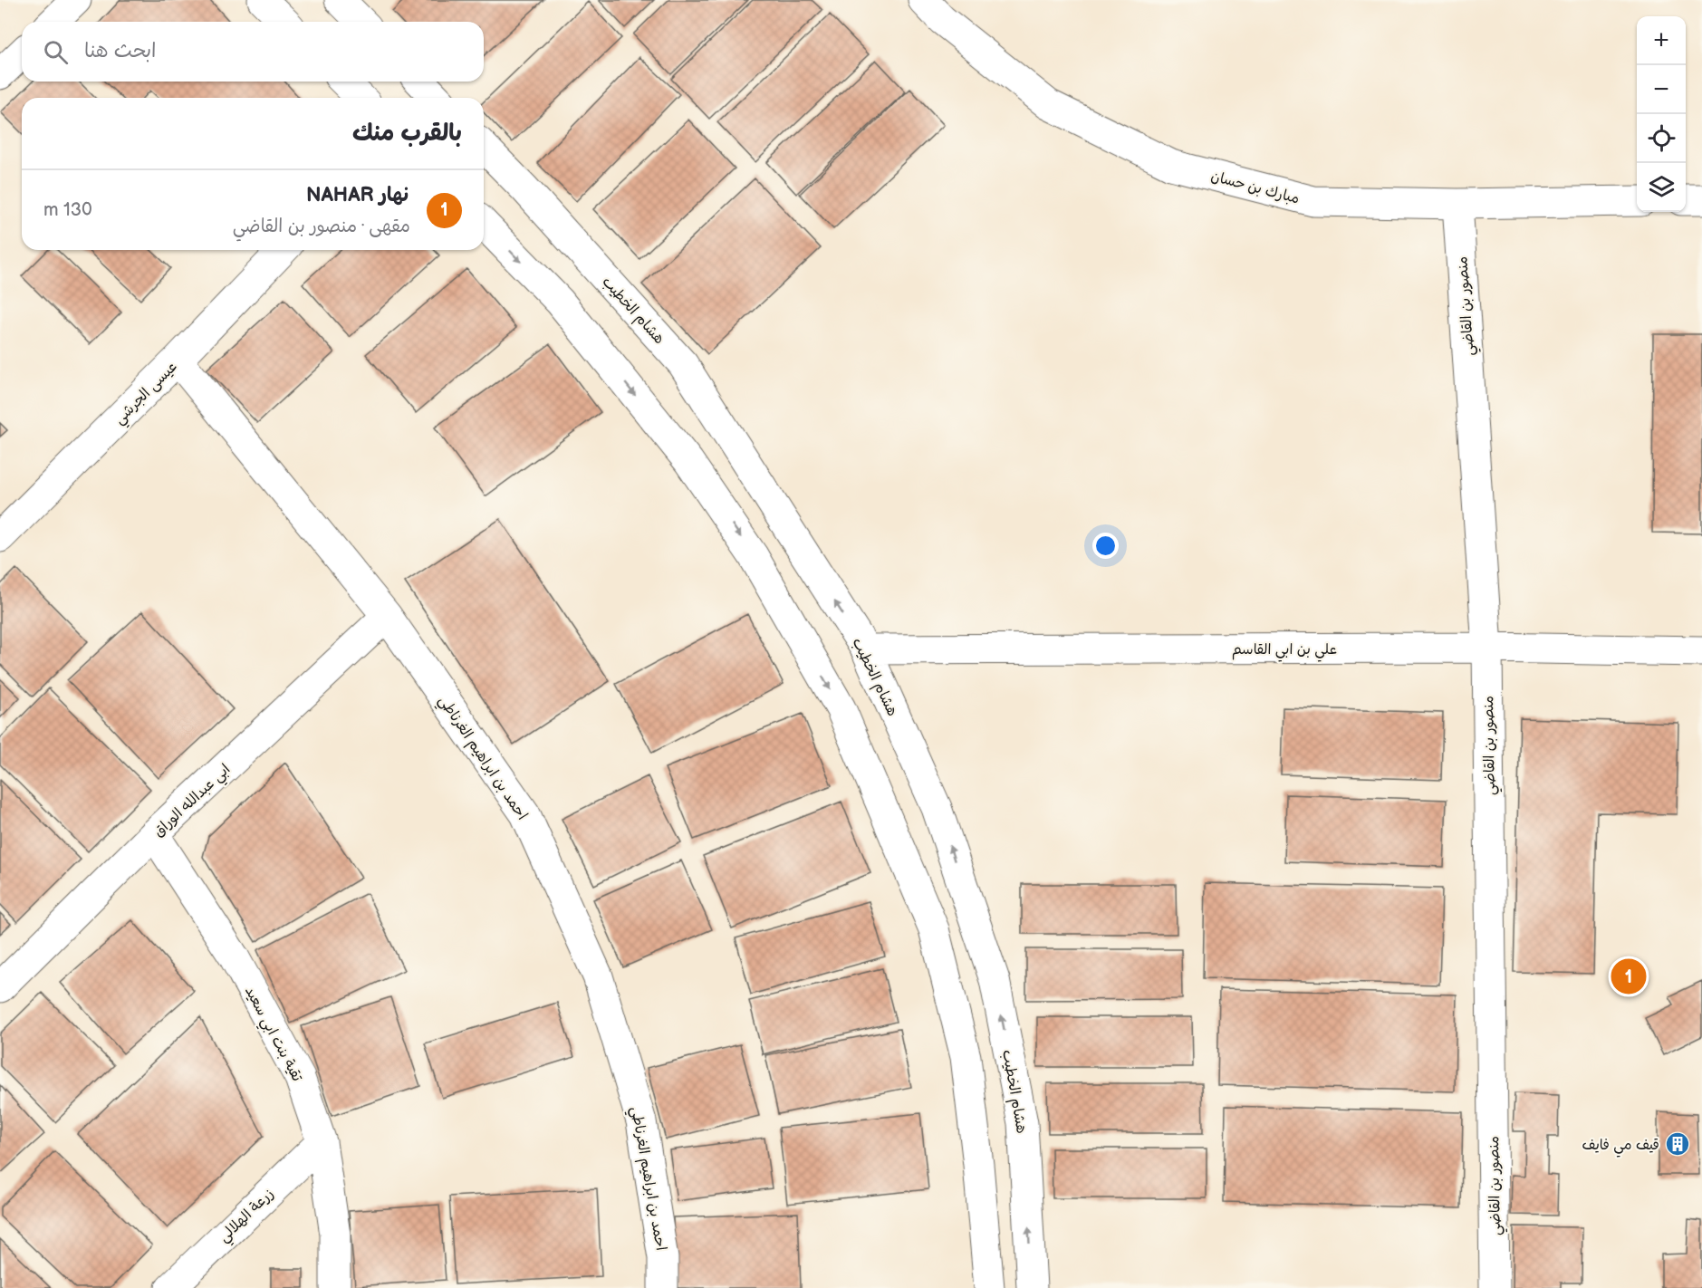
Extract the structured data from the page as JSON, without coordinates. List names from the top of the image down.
{
  "streets": {
    "street": [
      "مبارك بن حسان",
      "منصور بن القاضي",
      "هشام الخطيب",
      "عيسى الجرشي",
      "علي بن ابي القاسم",
      "احمد بن ابراهيم الغرناطي",
      "ابي عبدالله الوراق",
      "تقية بنت ابي سعيد",
      "زرعة الهلالي"
    ]
  },
  "crossings": [
    ["مبارك بن حسان", "منصور بن القاضي"],
    ["منصور بن القاضي", "علي بن ابي القاسم"],
    ["هشام الخطيب", "علي بن ابي القاسم"],
    ["عيسى الجرشي", "احمد بن ابراهيم الغرناطي"],
    ["احمد بن ابراهيم الغرناطي", "ابي عبدالله الوراق"],
    ["ابي عبدالله الوراق", "تقية بنت ابي سعيد"],
    ["تقية بنت ابي سعيد", "زرعة الهلالي"]
  ],
  "places": {
    "building": ["قيف مي فايف"]
  },
  "page": {
    "map_buttons": ["+", "−"],
    "search": "ابحث هنا",
    "heading": "بالقرب منك",
    "list": [
      {
        "mark": "1",
        "name": "نهار NAHAR",
        "note": "مقهى · منصور بن القاضي",
        "value": "130 m"
      }
    ],
    "pins": "1"
  }
}
